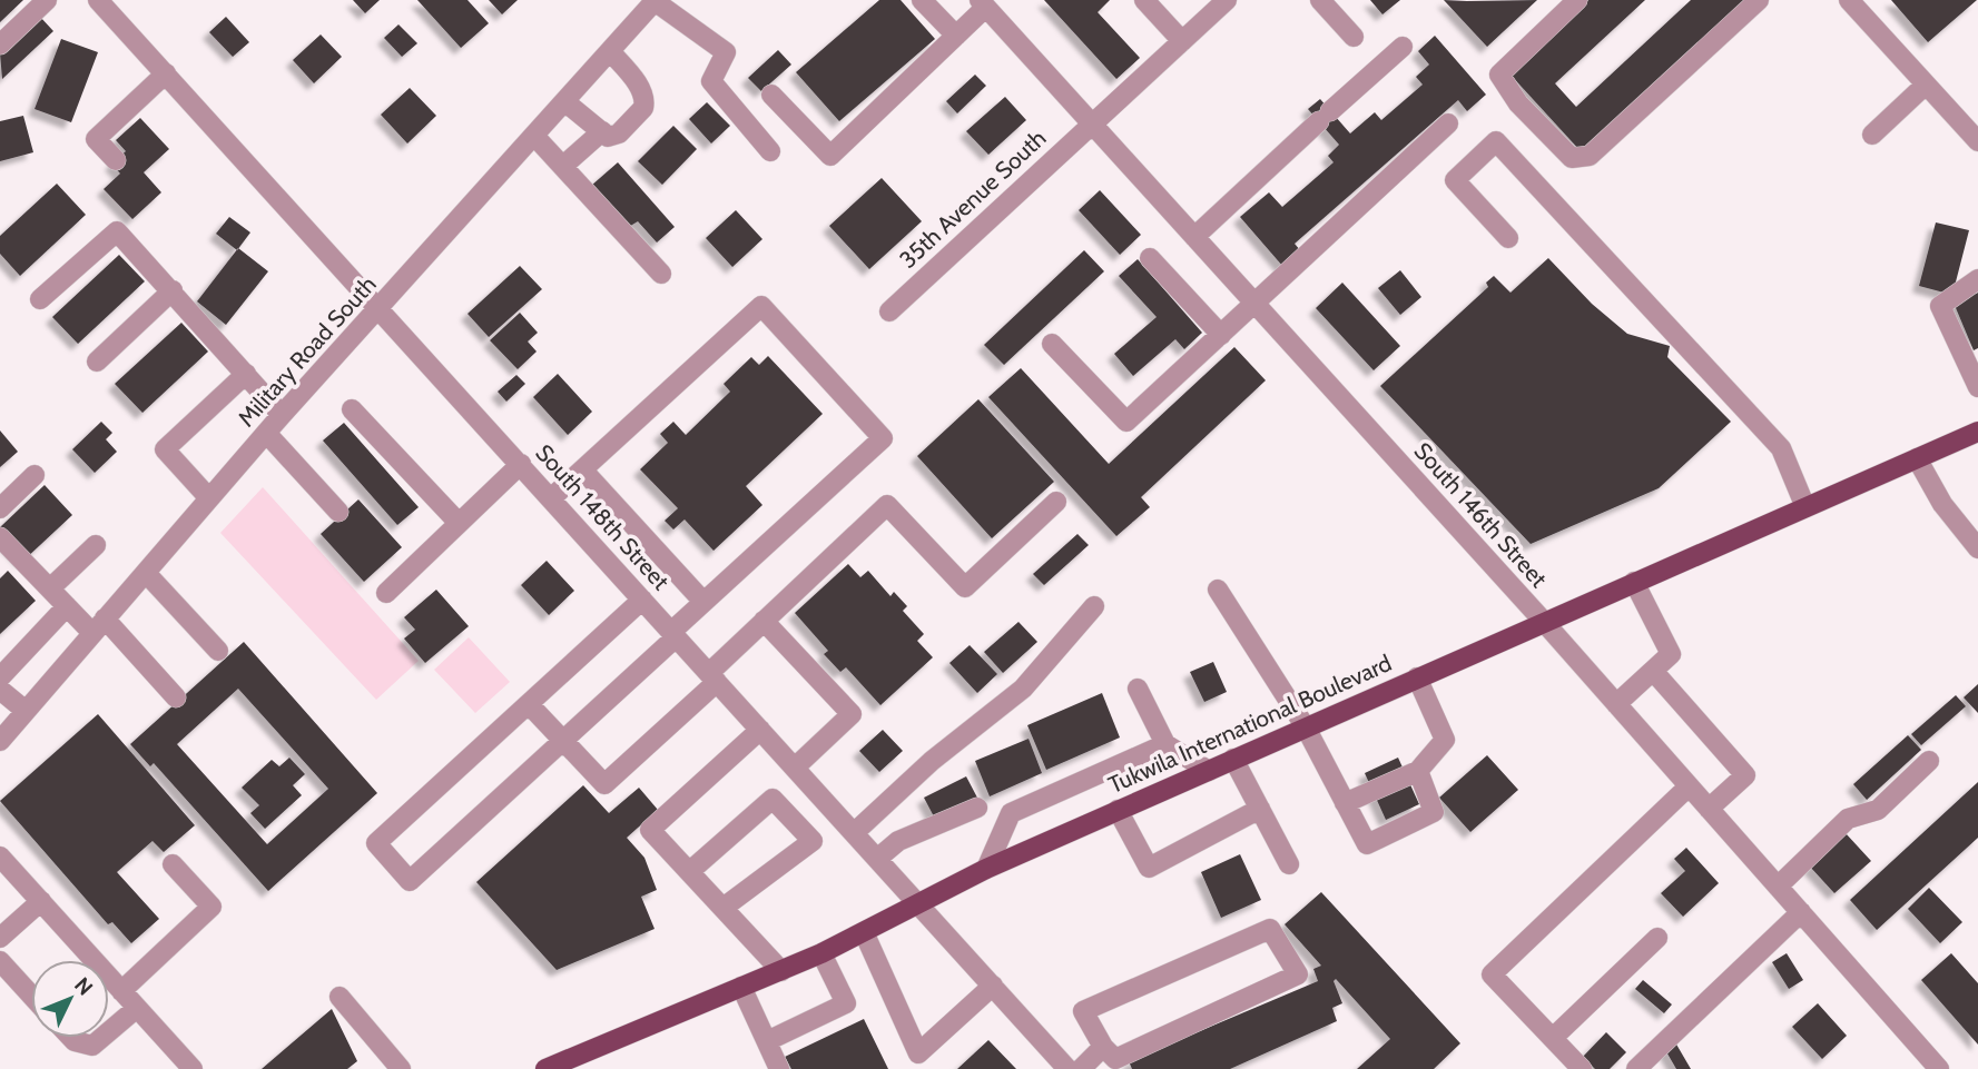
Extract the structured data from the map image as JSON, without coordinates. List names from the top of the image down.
{
  "streets": {
    "main road": ["Tukwila International Boulevard"],
    "street": [
      "35th Avenue South",
      "Military Road South",
      "South 146th Street",
      "South 148th Street"
    ]
  },
  "crossings": [
    ["35th Avenue South", "South 146th Street"],
    ["Military Road South", "South 148th Street"],
    ["South 146th Street", "Tukwila International Boulevard"],
    ["South 148th Street", "Tukwila International Boulevard"]
  ],
  "north": "top right"
}
